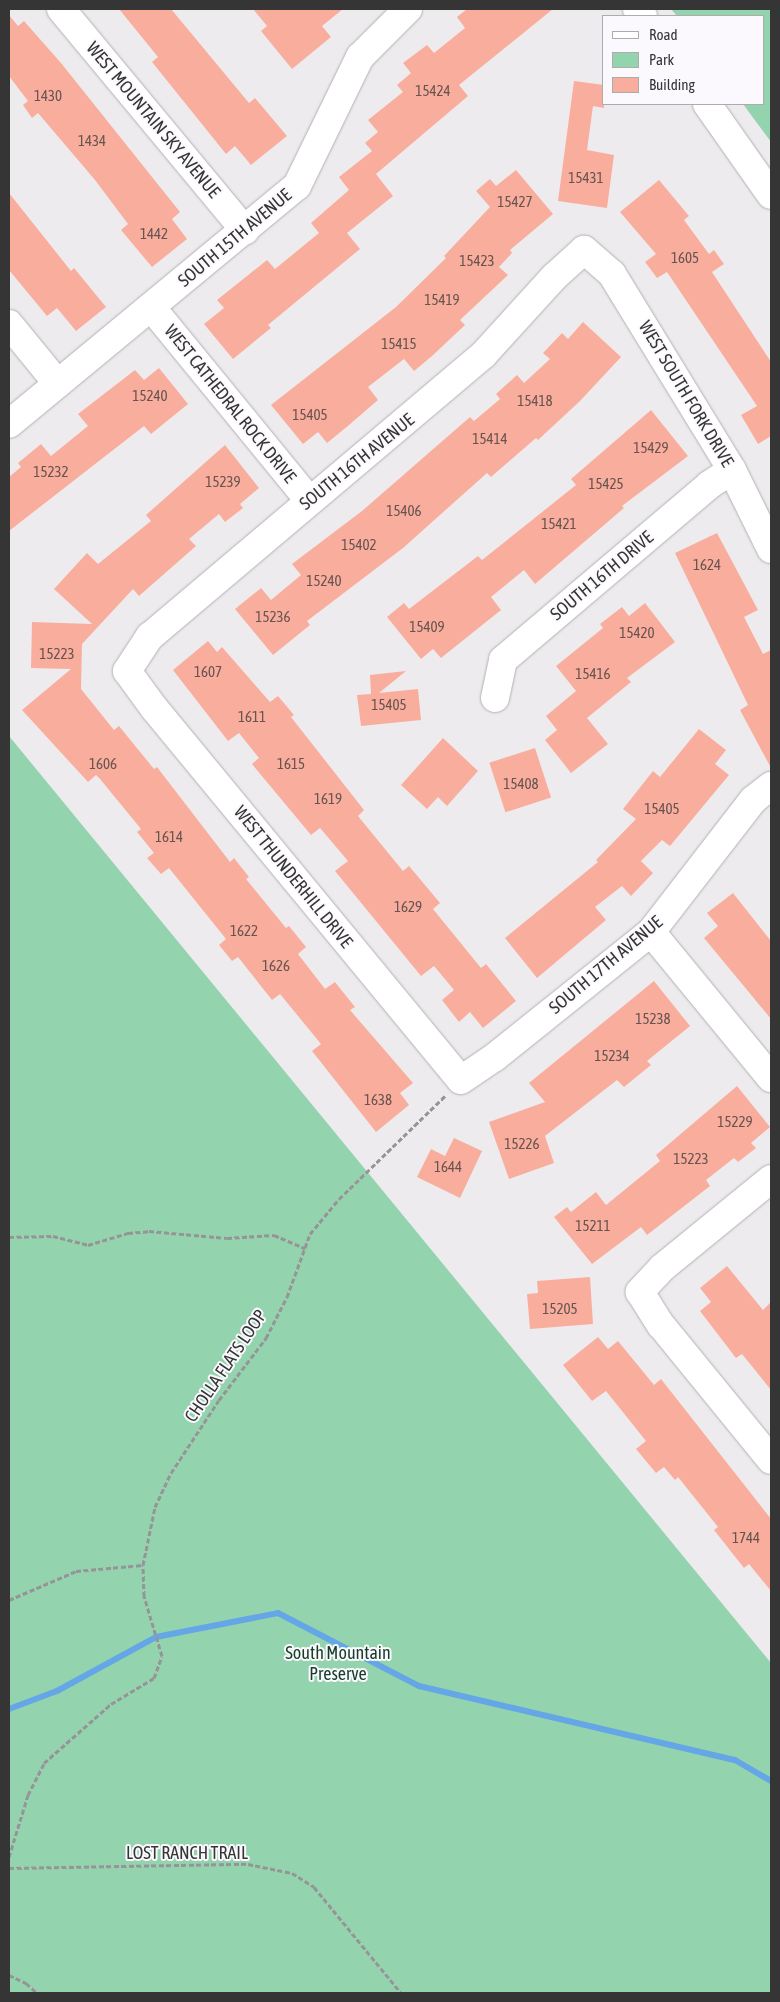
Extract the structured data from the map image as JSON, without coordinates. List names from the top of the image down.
{
  "streets": {
    "street": [
      "WEST MOUNTAIN SKY AVENUE",
      "SOUTH 15TH AVENUE",
      "WEST SOUTH FORK DRIVE",
      "WEST CATHEDRAL ROCK DRIVE",
      "SOUTH 16TH AVENUE",
      "SOUTH 16TH DRIVE",
      "WEST THUNDERHILL DRIVE",
      "SOUTH 17TH AVENUE"
    ],
    "path": ["CHOLLA FLATS LOOP", "LOST RANCH TRAIL"]
  },
  "crossings": [
    ["WEST MOUNTAIN SKY AVENUE", "SOUTH 15TH AVENUE"],
    ["SOUTH 15TH AVENUE", "WEST CATHEDRAL ROCK DRIVE"],
    ["WEST SOUTH FORK DRIVE", "SOUTH 16TH AVENUE"],
    ["WEST SOUTH FORK DRIVE", "SOUTH 16TH DRIVE"],
    ["WEST CATHEDRAL ROCK DRIVE", "SOUTH 16TH AVENUE"],
    ["SOUTH 16TH AVENUE", "WEST THUNDERHILL DRIVE"],
    ["WEST THUNDERHILL DRIVE", "SOUTH 17TH AVENUE"],
    ["WEST THUNDERHILL DRIVE", "CHOLLA FLATS LOOP"],
    ["SOUTH 17TH AVENUE", "CHOLLA FLATS LOOP"]
  ],
  "parks": ["South Mountain Preserve"],
  "house_numbers": [
    "15424",
    "1430",
    "1434",
    "15431",
    "15427",
    "1442",
    "1605",
    "15423",
    "15419",
    "15415",
    "15240",
    "15418",
    "15405",
    "15414",
    "15429",
    "15232",
    "15239",
    "15425",
    "15406",
    "15421",
    "15402",
    "1624",
    "15240",
    "15236",
    "15409",
    "15420",
    "15223",
    "1607",
    "15416",
    "15405",
    "1611",
    "1606",
    "1615",
    "15408",
    "1619",
    "15405",
    "1614",
    "1629",
    "1622",
    "1626",
    "15238",
    "15234",
    "1638",
    "15229",
    "15226",
    "15223",
    "1644",
    "15211",
    "15205",
    "1744"
  ],
  "legend": ["Road", "Park", "Building"]
}
